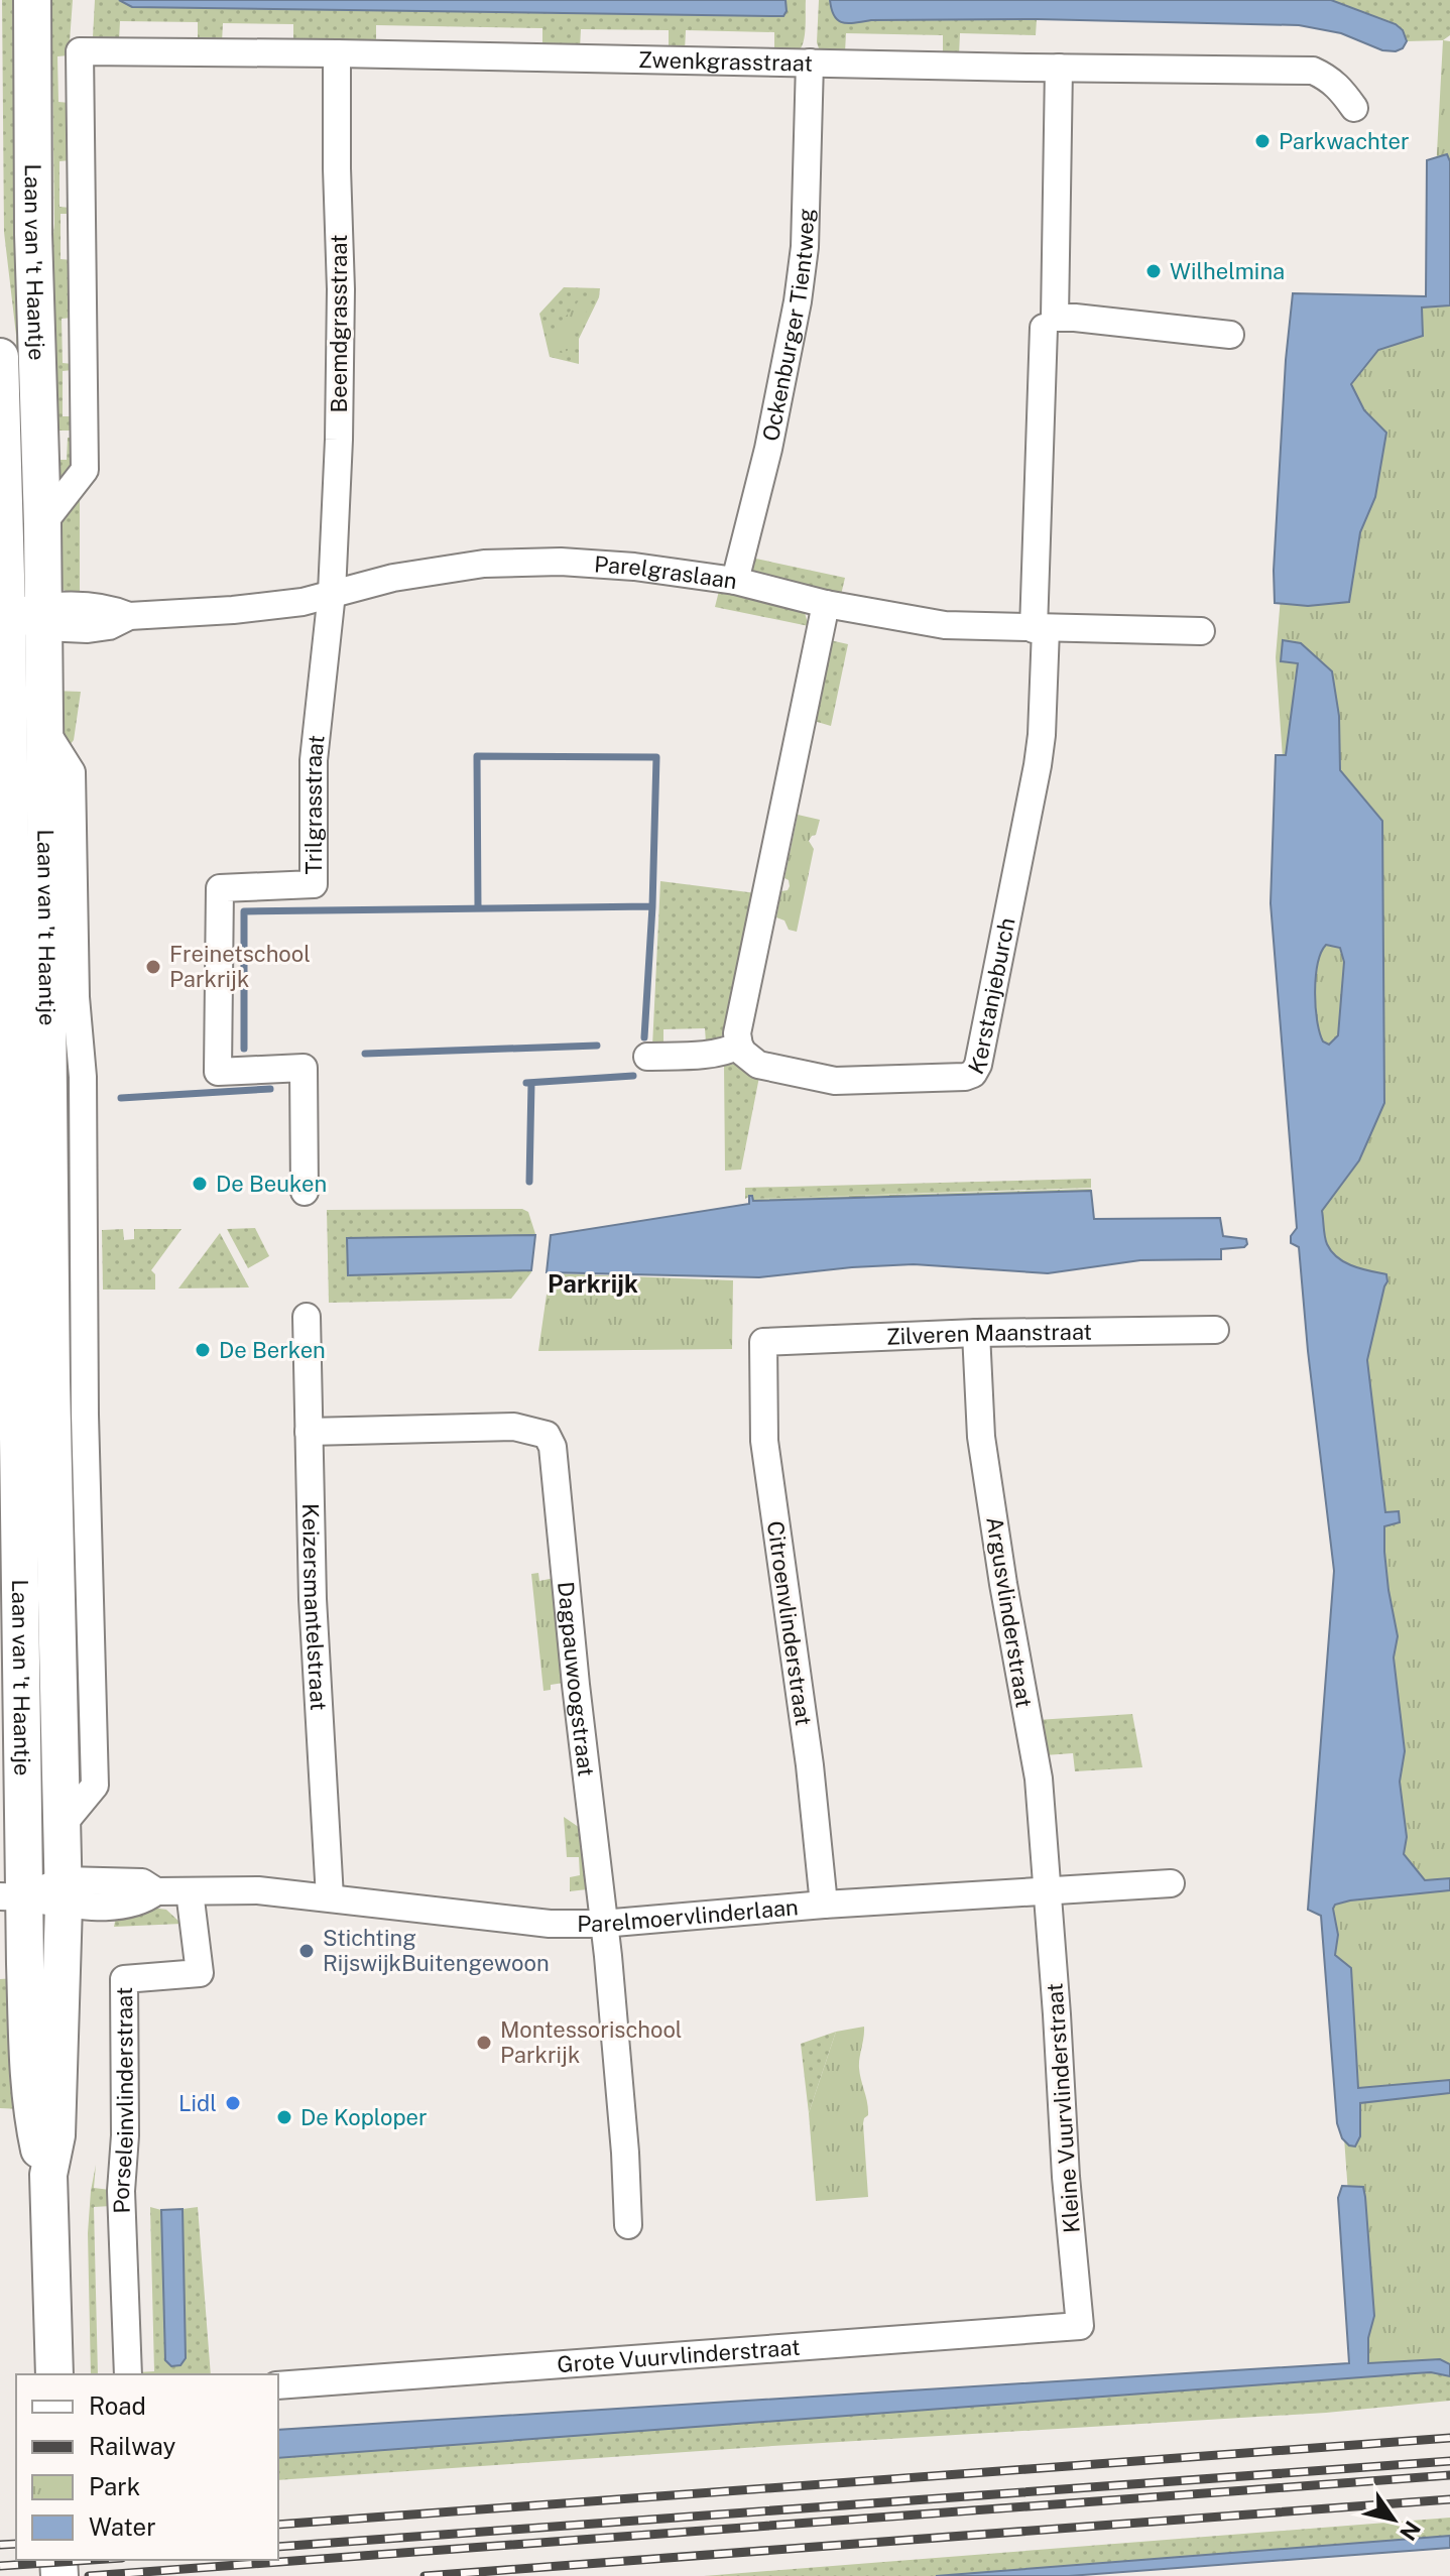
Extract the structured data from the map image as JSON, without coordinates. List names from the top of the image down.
{
  "streets": {
    "street": [
      "Zwenkgrasstraat",
      "Laan van 't Haantje",
      "Beemdgrasstraat",
      "Ockenburger Tientweg",
      "Parelgraslaan",
      "Trilgrasstraat",
      "Kerstanjeburch",
      "Zilveren Maanstraat",
      "Keizersmantelstraat",
      "Argusvlinderstraat",
      "Citroenvlinderstraat",
      "Dagpauwoogstraat",
      "Parelmoervlinderlaan",
      "Porseleinvlinderstraat",
      "Kleine Vuurvlinderstraat",
      "Grote Vuurvlinderstraat"
    ]
  },
  "crossings": [
    ["Zwenkgrasstraat", "Laan van 't Haantje"],
    ["Zwenkgrasstraat", "Beemdgrasstraat"],
    ["Zwenkgrasstraat", "Ockenburger Tientweg"],
    ["Laan van 't Haantje", "Parelgraslaan"],
    ["Laan van 't Haantje", "Parelmoervlinderlaan"],
    ["Beemdgrasstraat", "Parelgraslaan"],
    ["Beemdgrasstraat", "Trilgrasstraat"],
    ["Ockenburger Tientweg", "Parelgraslaan"],
    ["Parelgraslaan", "Trilgrasstraat"],
    ["Parelgraslaan", "Kerstanjeburch"],
    ["Zilveren Maanstraat", "Argusvlinderstraat"],
    ["Zilveren Maanstraat", "Citroenvlinderstraat"],
    ["Keizersmantelstraat", "Dagpauwoogstraat"],
    ["Keizersmantelstraat", "Parelmoervlinderlaan"],
    ["Argusvlinderstraat", "Parelmoervlinderlaan"],
    ["Argusvlinderstraat", "Kleine Vuurvlinderstraat"],
    ["Citroenvlinderstraat", "Parelmoervlinderlaan"],
    ["Dagpauwoogstraat", "Parelmoervlinderlaan"],
    ["Parelmoervlinderlaan", "Porseleinvlinderstraat"],
    ["Parelmoervlinderlaan", "Kleine Vuurvlinderstraat"],
    ["Kleine Vuurvlinderstraat", "Grote Vuurvlinderstraat"]
  ],
  "districts": ["Parkrijk"],
  "places": [
    "Parkwachter",
    "Wilhelmina",
    "Freinetschool Parkrijk",
    "De Beuken",
    "De Berken",
    "Stichting RijswijkBuitengewoon",
    "Montessorischool Parkrijk",
    "Lidl",
    "De Koploper"
  ],
  "legend": [
    "Road",
    "Railway",
    "Park",
    "Water"
  ],
  "north": "bottom right"
}
